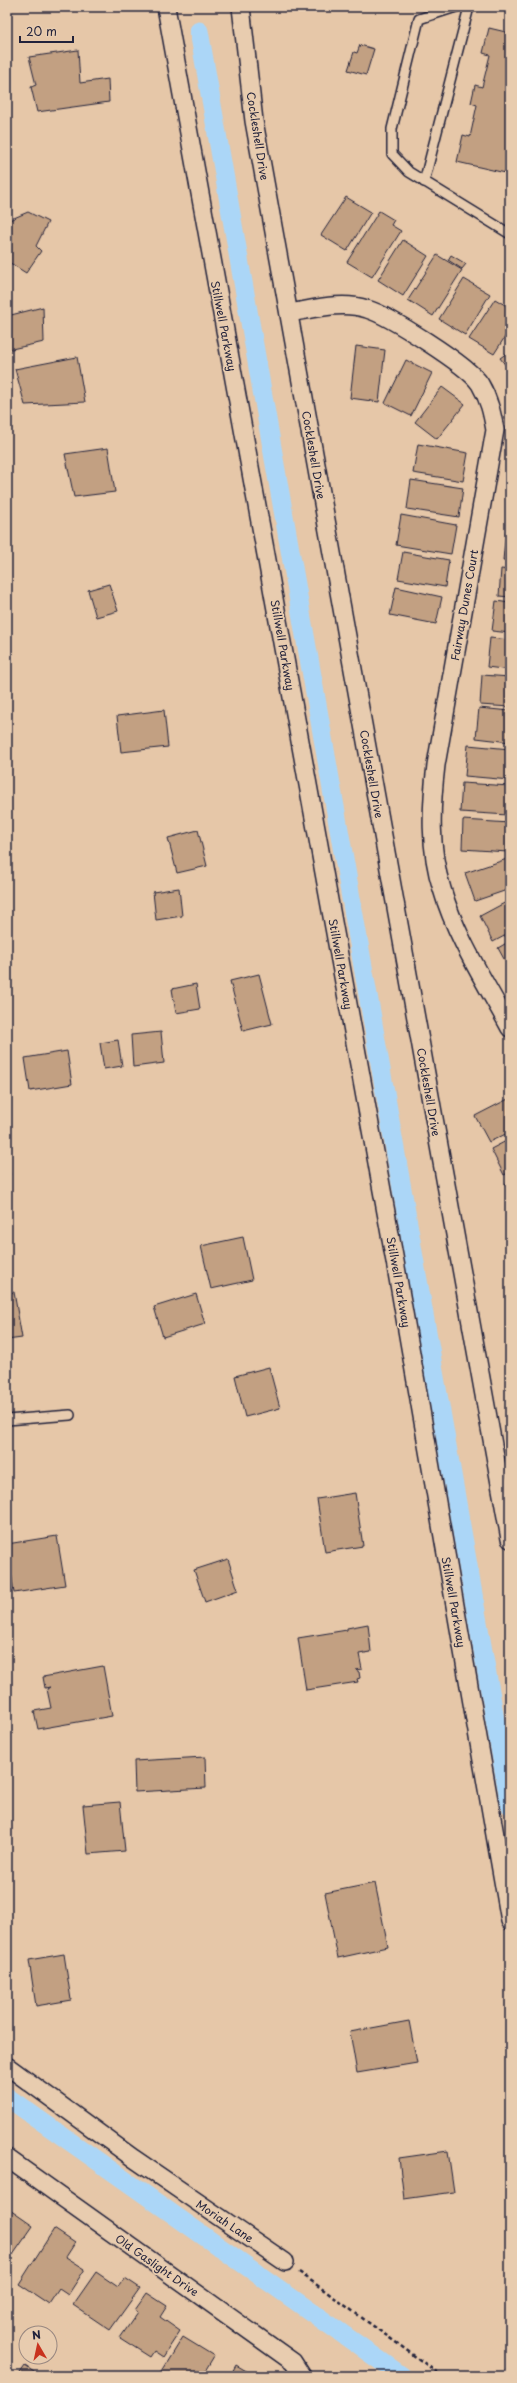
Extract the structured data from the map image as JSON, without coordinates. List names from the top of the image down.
{
  "streets": {
    "street": [
      "Cockleshell Drive",
      "Stillwell Parkway",
      "Fairway Dunes Court",
      "Moriah Lane",
      "Old Gaslight Drive"
    ]
  },
  "crossings": [
    ["Cockleshell Drive", "Fairway Dunes Court"]
  ],
  "scale_bar": "20 m",
  "north": "top"
}
